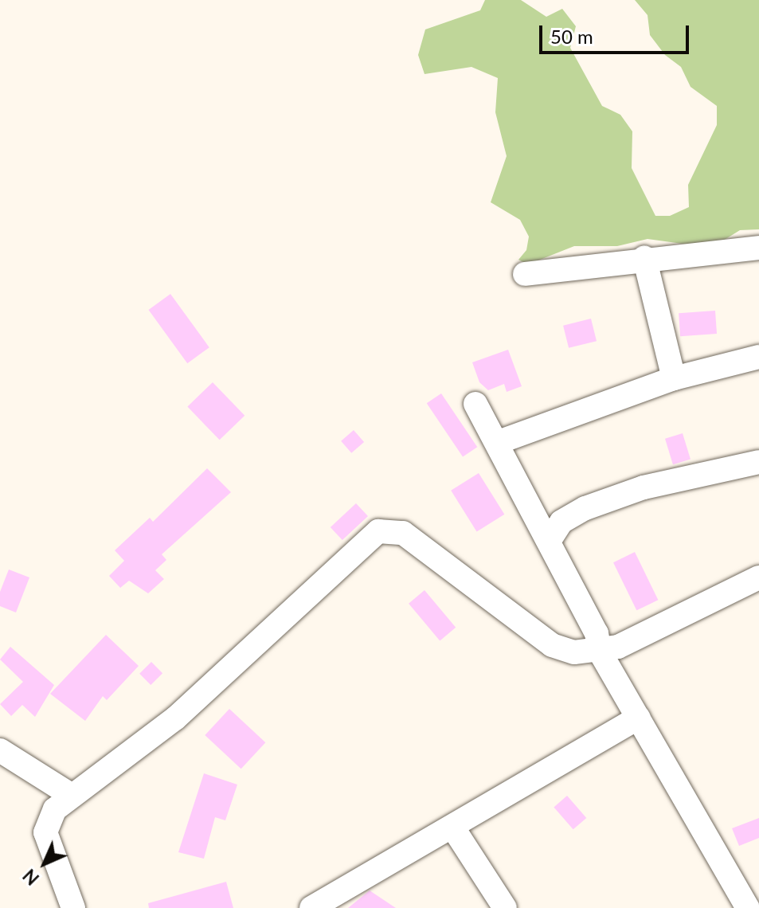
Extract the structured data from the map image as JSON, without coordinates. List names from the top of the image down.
{
  "scale_bar": "50 m",
  "north": "bottom left"
}
